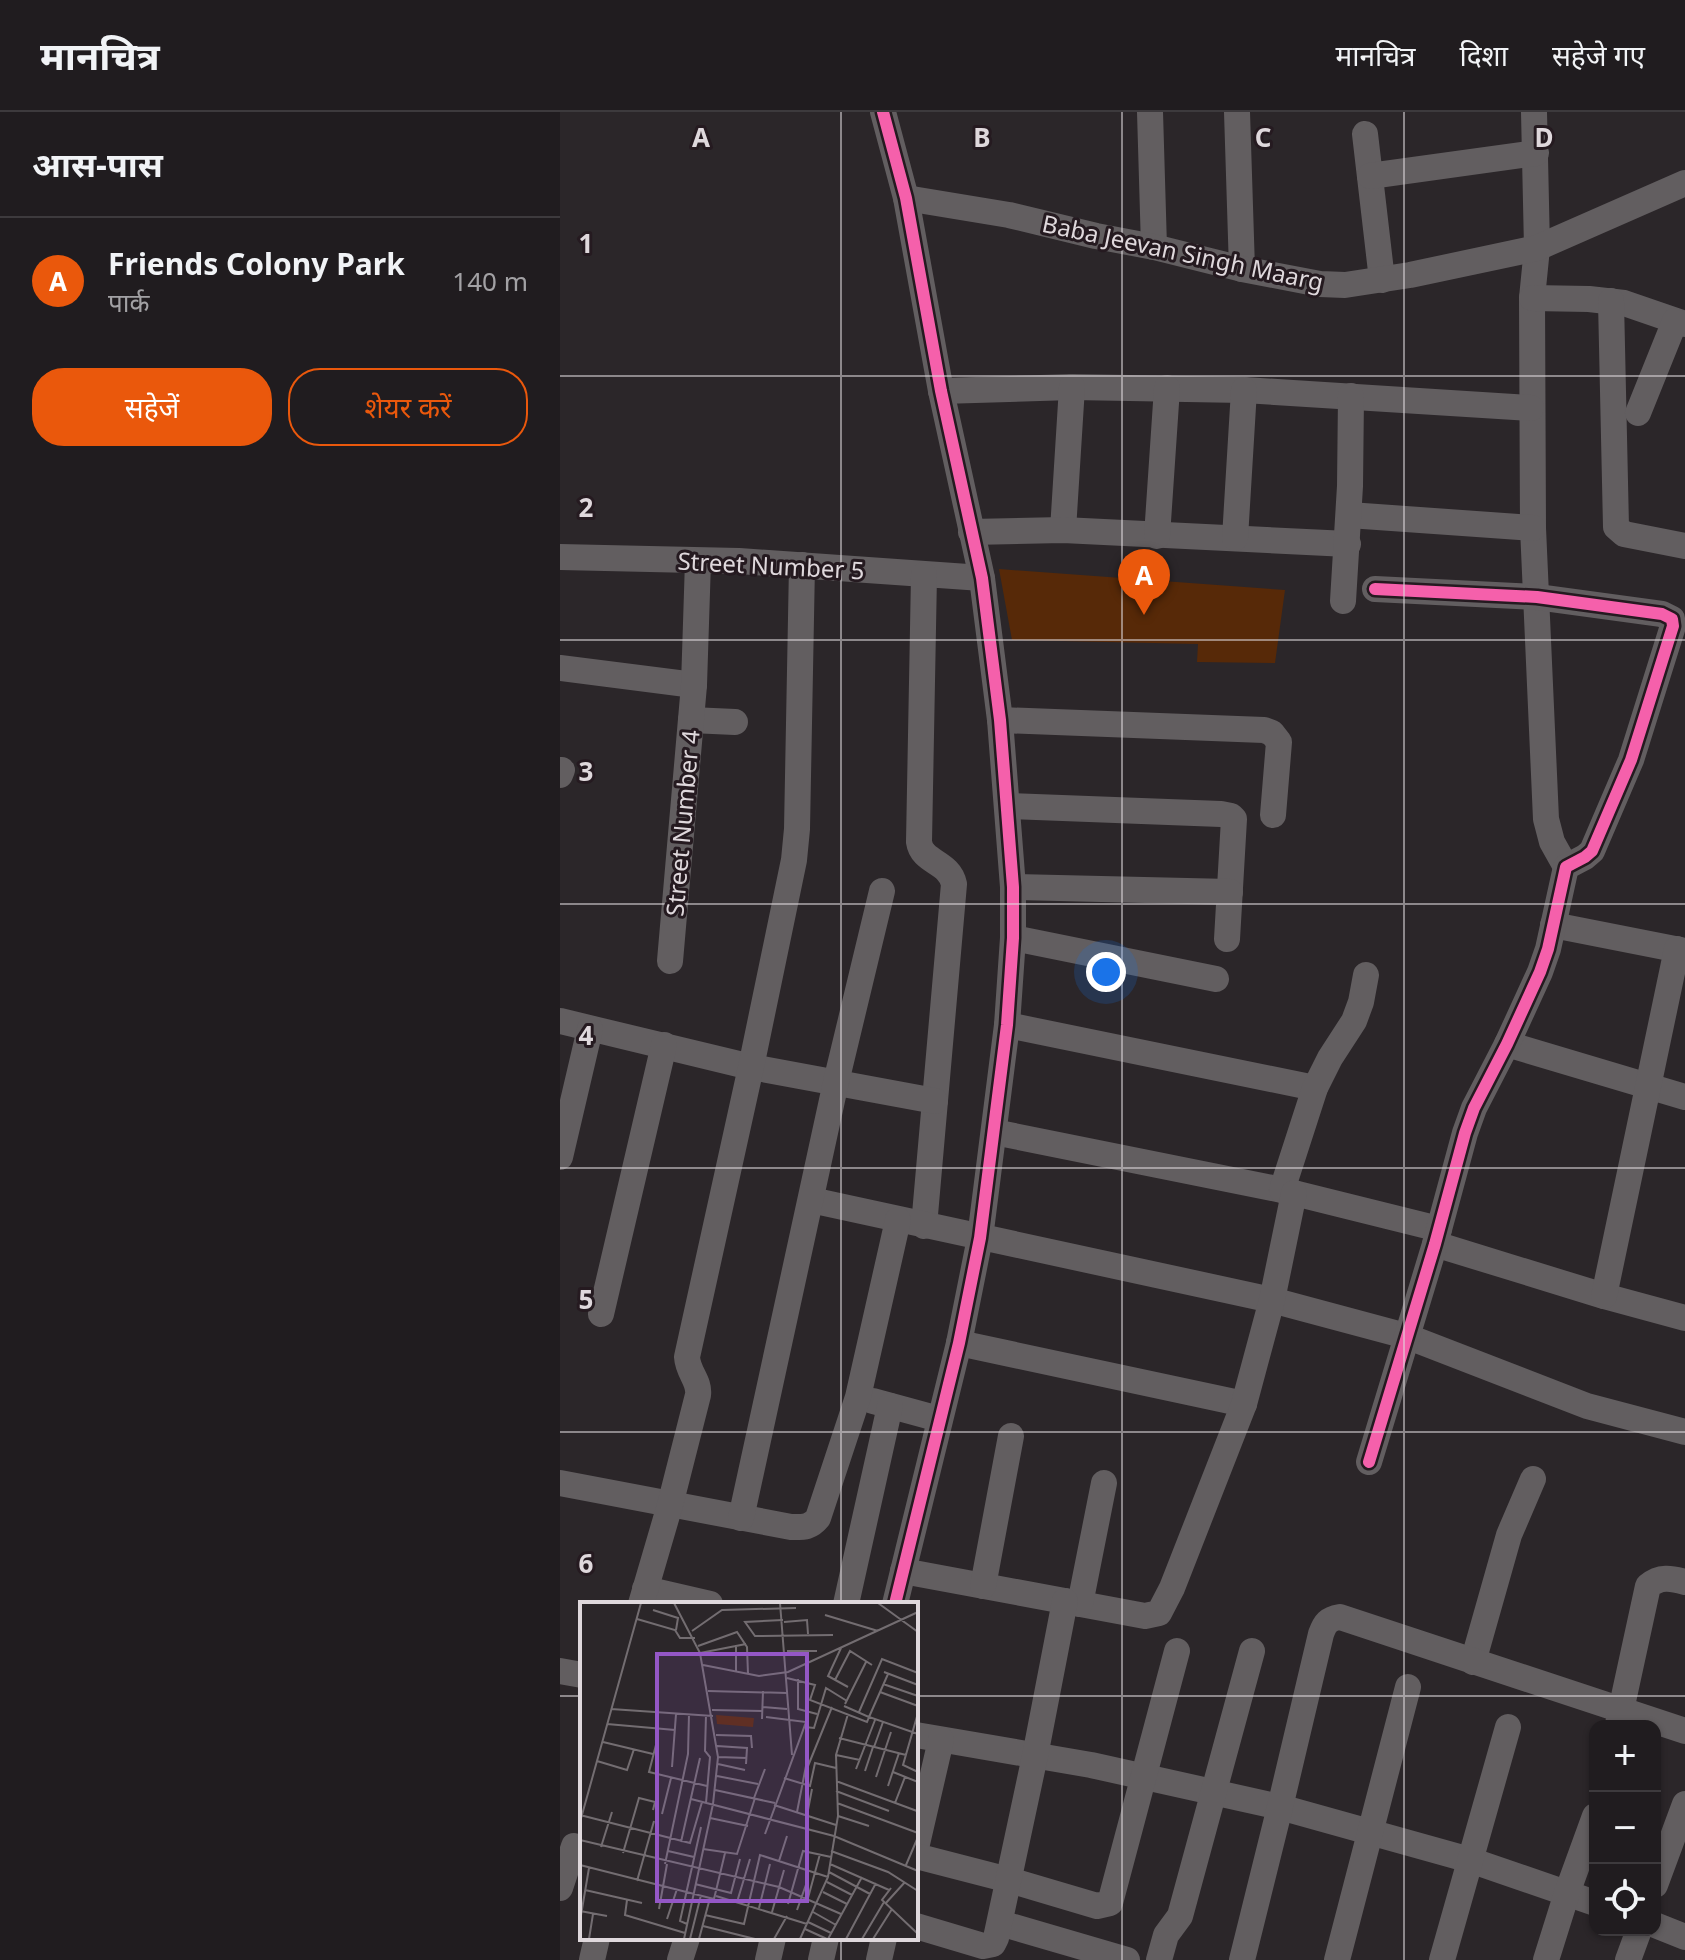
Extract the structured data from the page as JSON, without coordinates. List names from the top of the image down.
{
  "streets": {
    "street": ["Baba Jeevan Singh Maarg", "Street Number 5", "Street Number 4"]
  },
  "crossings": [
    ["Street Number 5", "Street Number 4"]
  ],
  "page": {
    "header": "मानचित्र",
    "nav": ["मानचित्र", "दिशा", "सहेजे गए"],
    "heading": "आस-पास",
    "list": [
      {
        "mark": "A",
        "name": "Friends Colony Park",
        "note": "पार्क",
        "value": "140 m"
      }
    ],
    "buttons": ["सहेजें", "शेयर करें"],
    "pins": "A",
    "map_buttons": ["+", "−"]
  },
  "grid": {
    "columns": [
      "A",
      "B",
      "C",
      "D"
    ],
    "rows": [
      "1",
      "2",
      "3",
      "4",
      "5",
      "6"
    ]
  }
}
